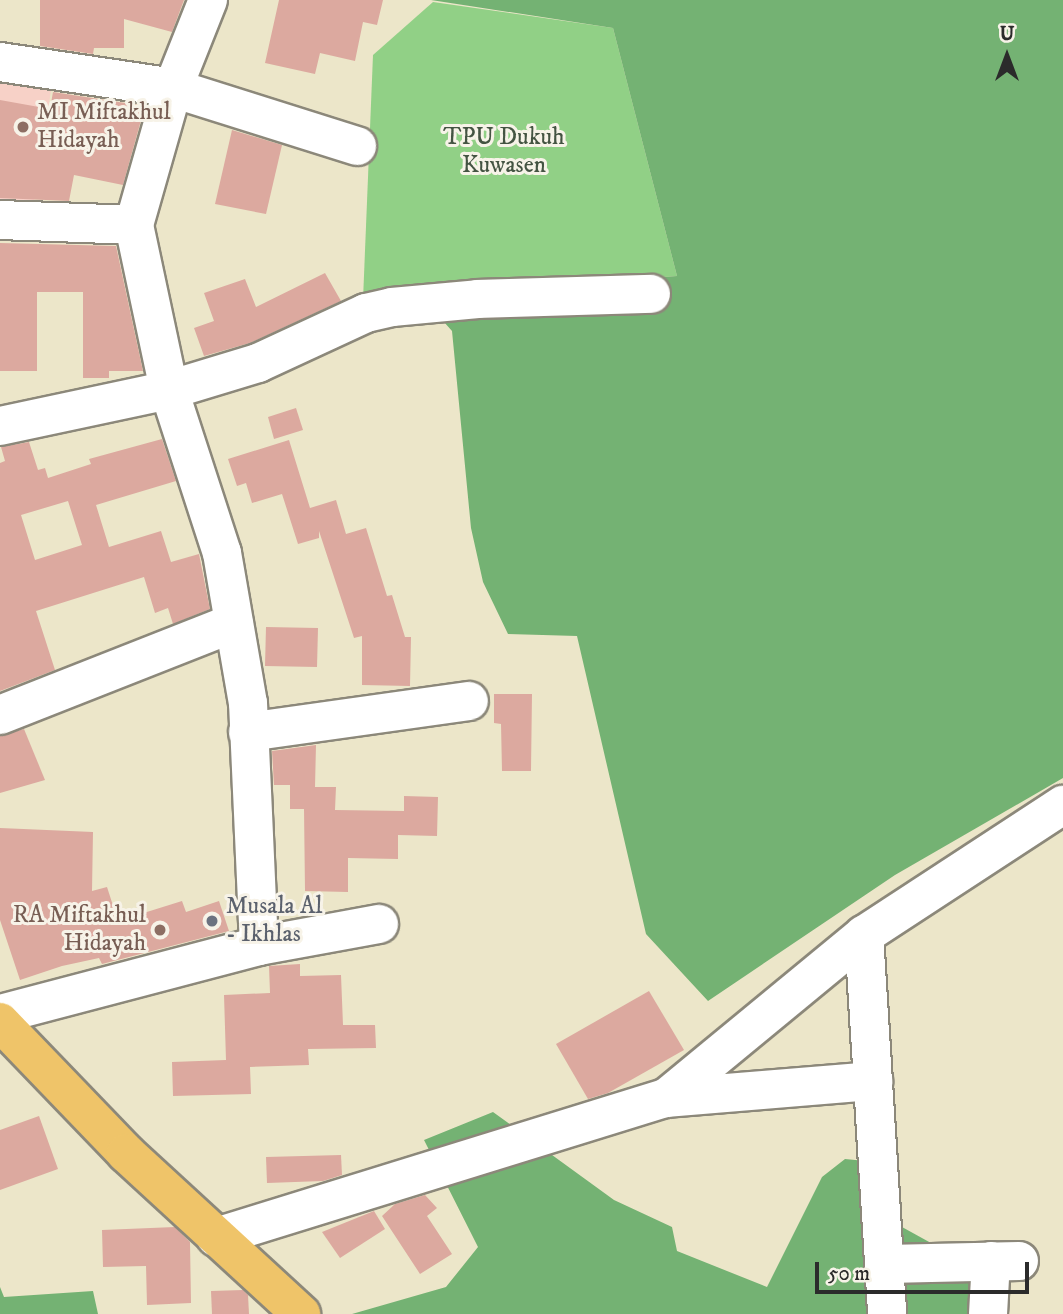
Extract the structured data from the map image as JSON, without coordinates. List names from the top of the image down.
{
  "parks": ["TPU Dukuh Kuwasen"],
  "places": ["MI Miftakhul Hidayah", "Musala Al - Ikhlas", "RA Miftakhul Hidayah"],
  "scale_bar": "50 m",
  "north": "top"
}
